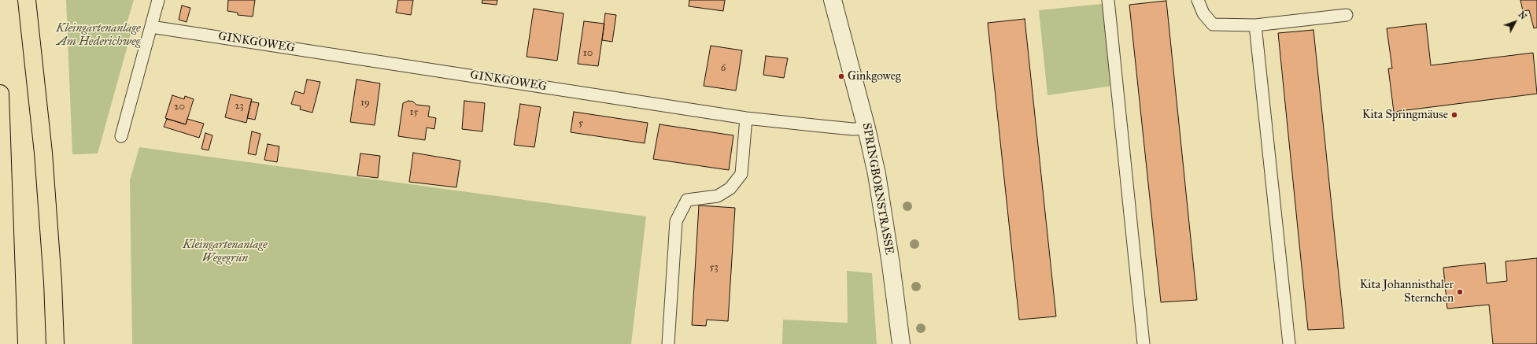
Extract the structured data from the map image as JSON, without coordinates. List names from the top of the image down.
{
  "streets": {
    "street": ["SPRINGBORNSTRASSE"],
    "lane": ["GINKGOWEG"]
  },
  "crossings": [
    ["GINKGOWEG", "SPRINGBORNSTRASSE"]
  ],
  "parks": ["Kleingartenanlage Am Hederichweg", "Kleingartenanlage Wegegrün"],
  "places": ["Ginkgoweg", "Kita Springmäuse", "Kita Johannisthaler Sternchen"],
  "house_numbers": [
    "10",
    "6",
    "19",
    "23",
    "20",
    "15",
    "5",
    "53"
  ],
  "north": "top right"
}
